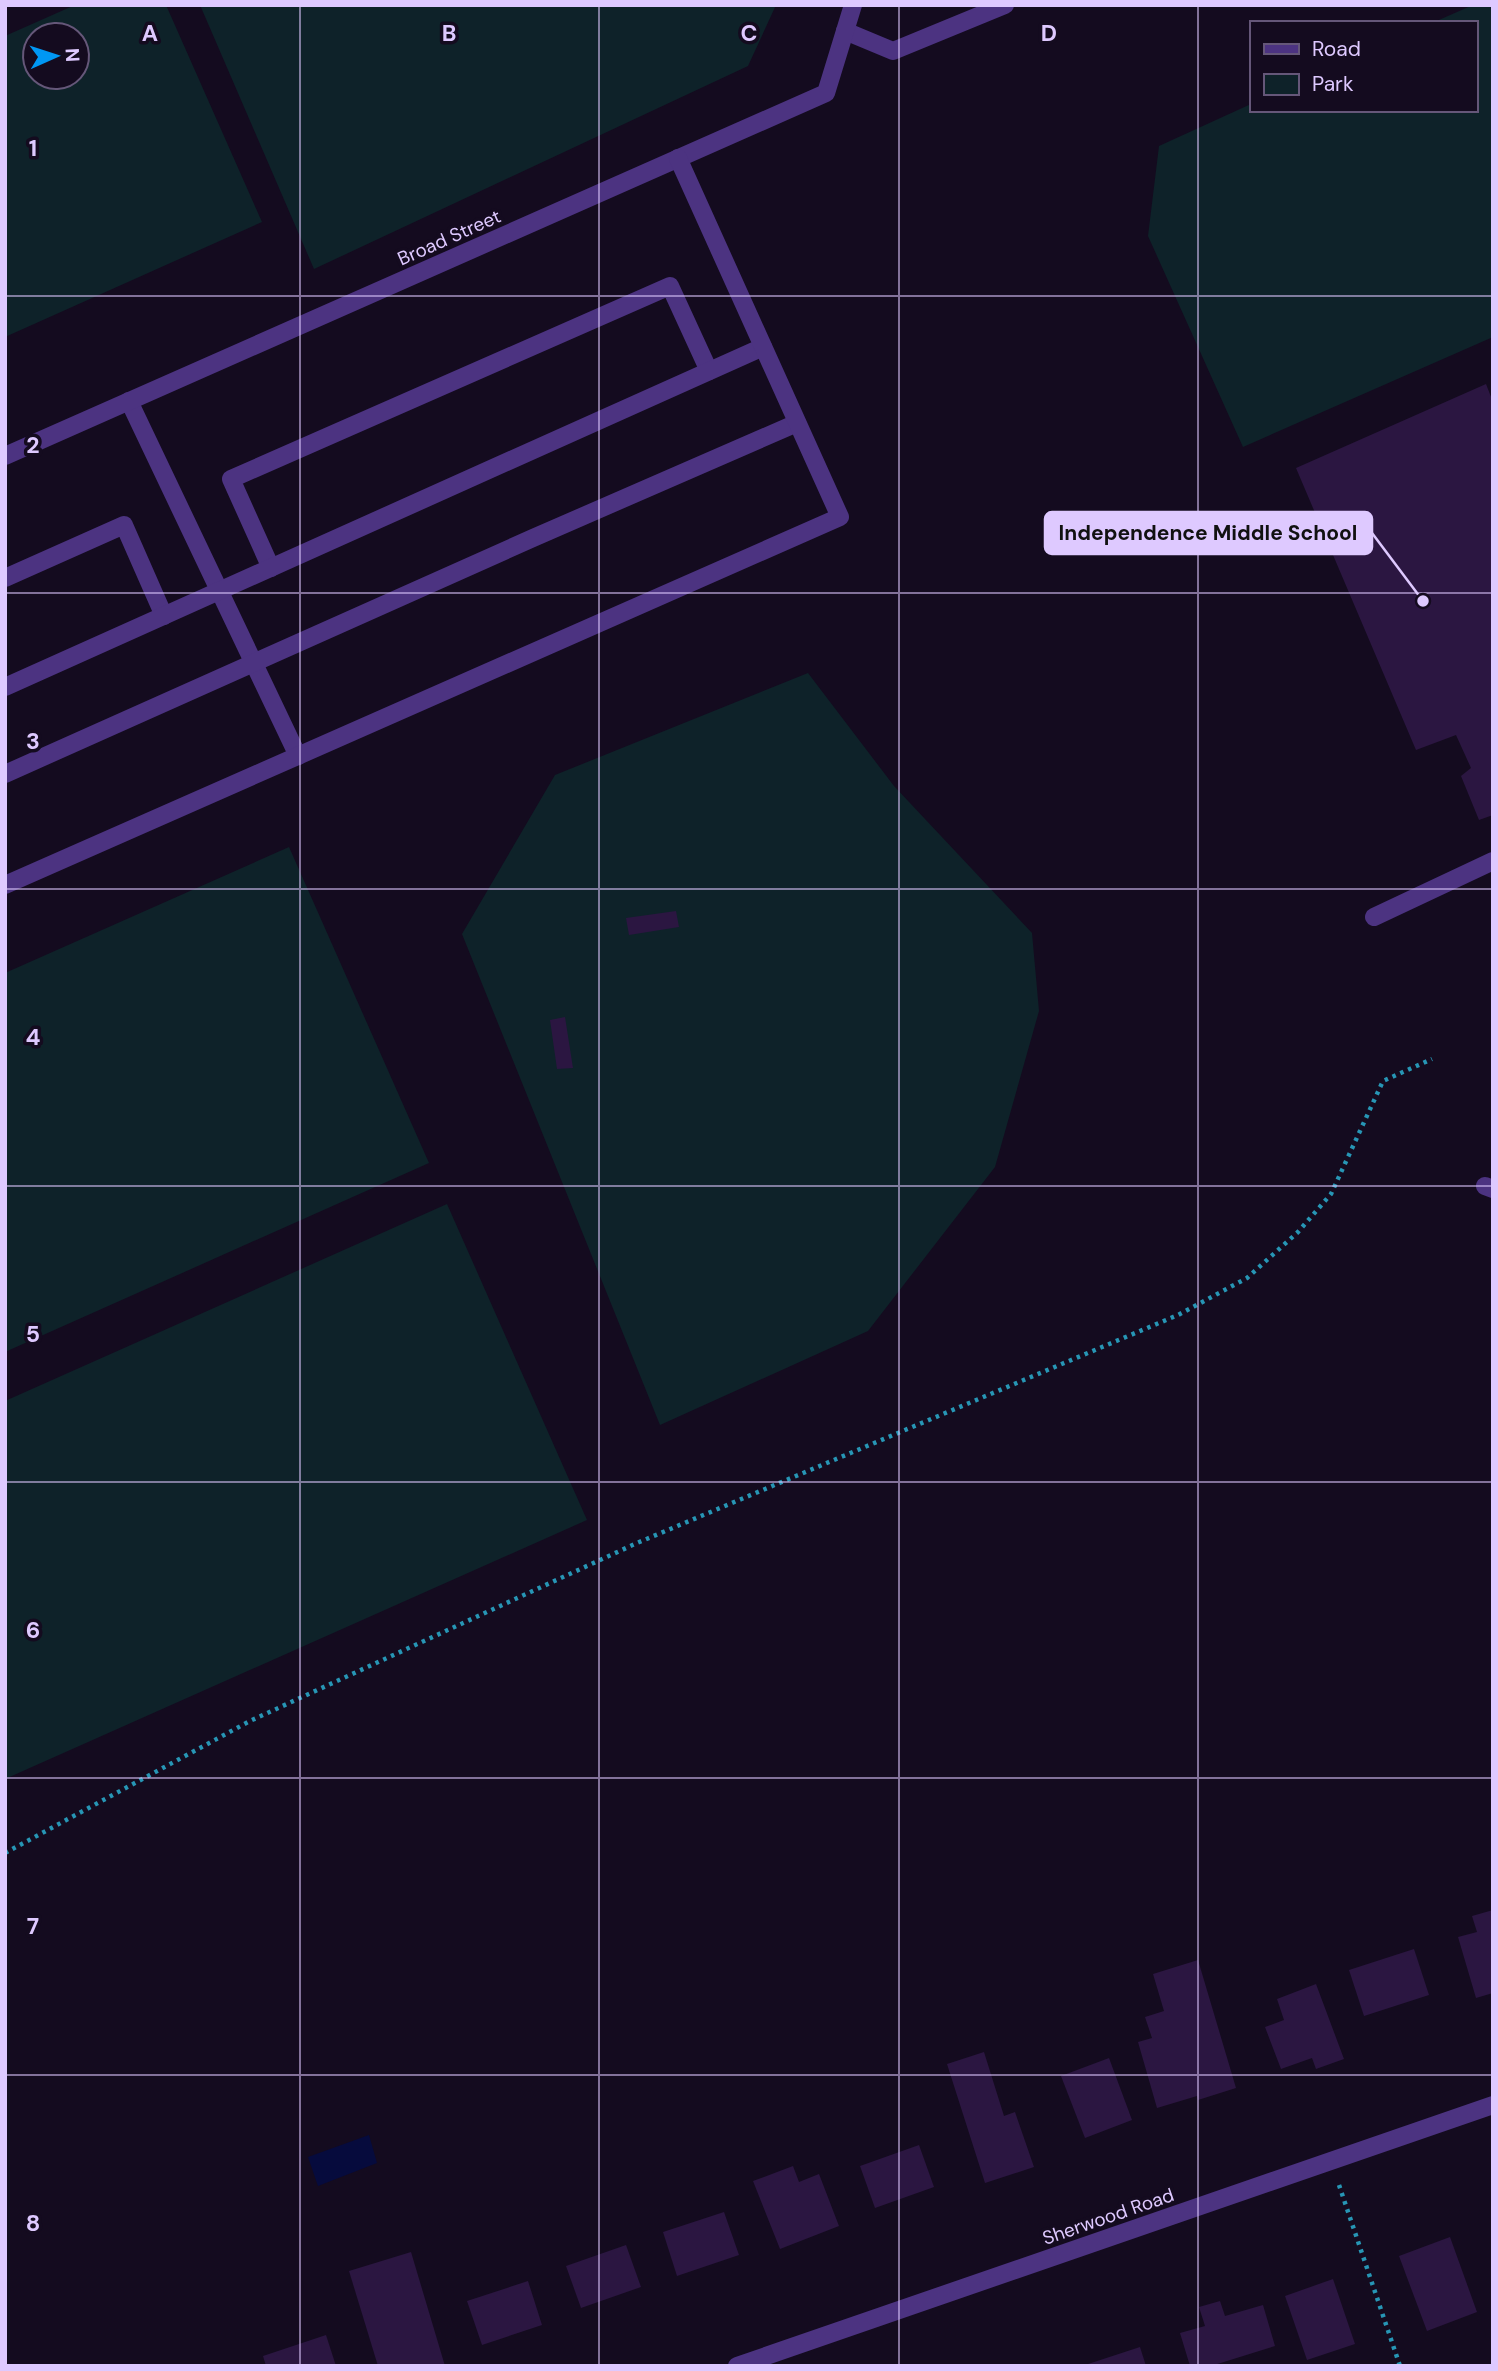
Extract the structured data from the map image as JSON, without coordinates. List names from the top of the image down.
{
  "streets": {
    "street": ["Broad Street", "Sherwood Road"]
  },
  "places": ["Independence Middle School"],
  "legend": ["Road", "Park"],
  "north": "right",
  "grid": {
    "columns": [
      "A",
      "B",
      "C",
      "D"
    ],
    "rows": [
      "1",
      "2",
      "3",
      "4",
      "5",
      "6",
      "7",
      "8"
    ]
  }
}
